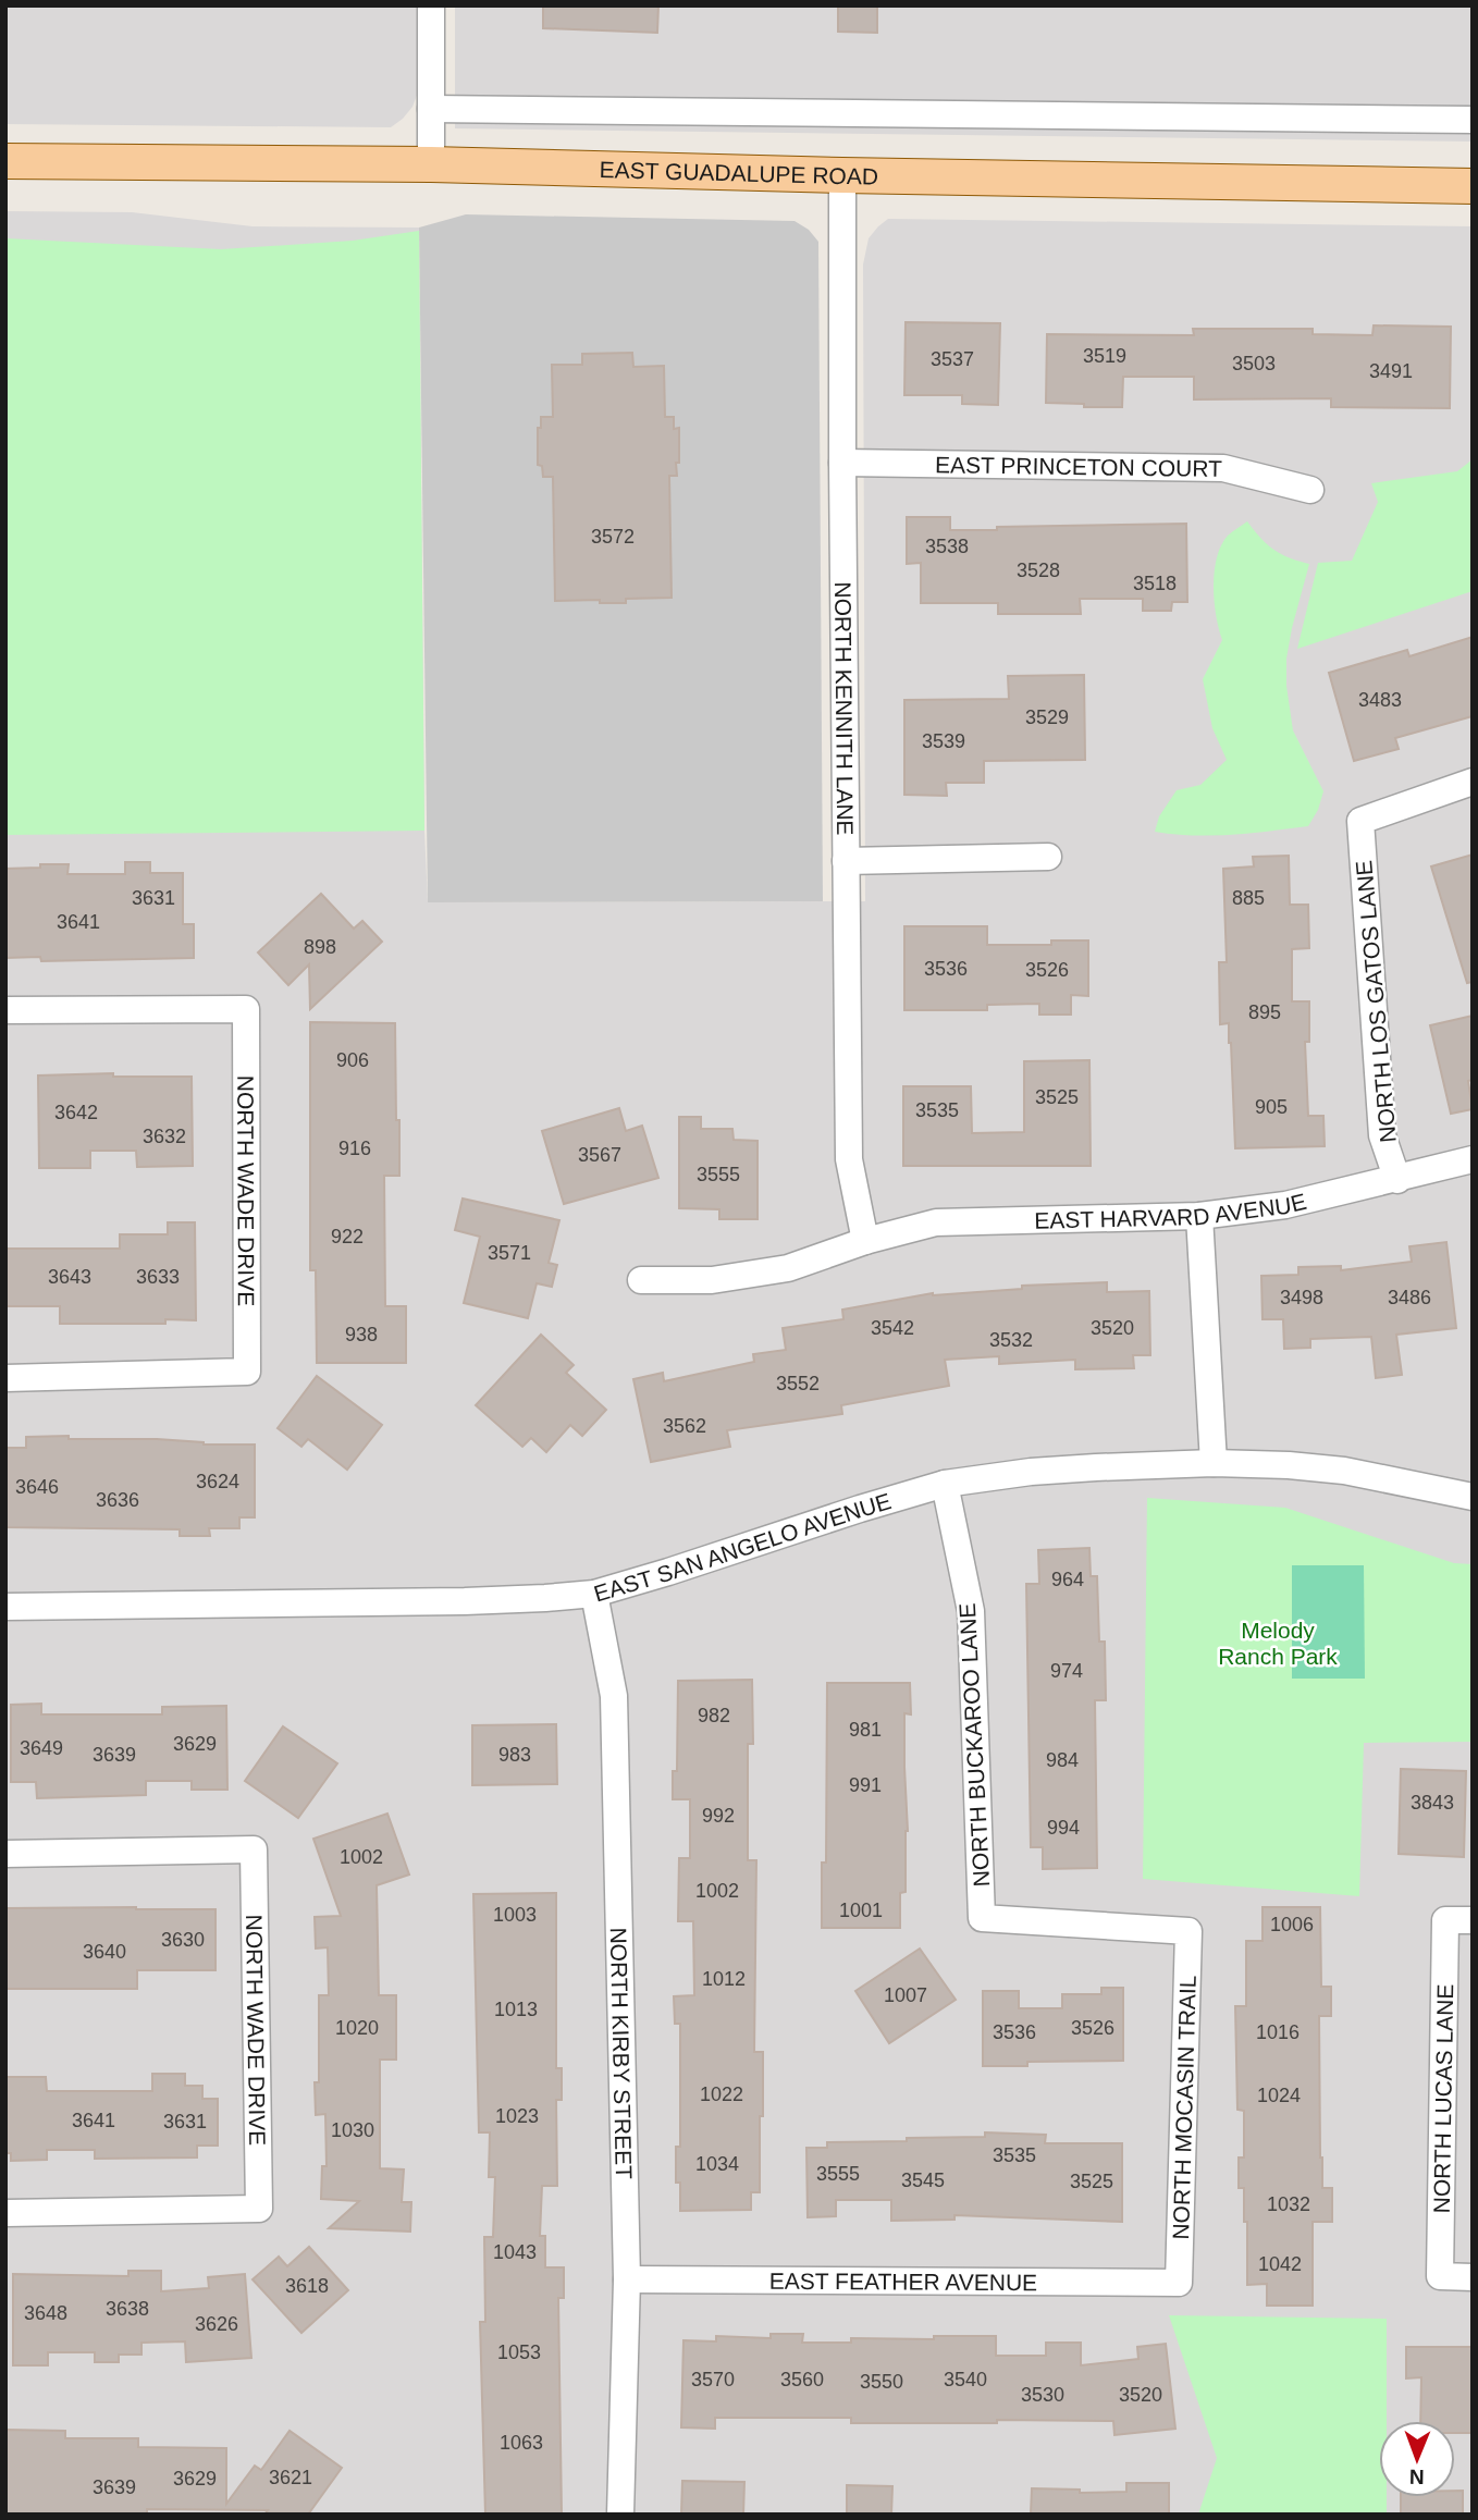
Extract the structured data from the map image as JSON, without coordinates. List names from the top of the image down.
{
  "streets": {
    "main road": ["EAST GUADALUPE ROAD"],
    "street": [
      "EAST PRINCETON COURT",
      "NORTH KENNITH LANE",
      "NORTH LOS GATOS LANE",
      "NORTH WADE DRIVE",
      "EAST HARVARD AVENUE",
      "EAST SAN ANGELO AVENUE",
      "NORTH BUCKAROO LANE",
      "NORTH KIRBY STREET",
      "NORTH LUCAS LANE",
      "NORTH MOCASIN TRAIL",
      "EAST FEATHER AVENUE"
    ]
  },
  "crossings": [
    ["EAST GUADALUPE ROAD", "NORTH KENNITH LANE"],
    ["EAST PRINCETON COURT", "NORTH KENNITH LANE"],
    ["NORTH KENNITH LANE", "EAST HARVARD AVENUE"],
    ["NORTH LOS GATOS LANE", "EAST HARVARD AVENUE"],
    ["EAST SAN ANGELO AVENUE", "NORTH BUCKAROO LANE"],
    ["EAST SAN ANGELO AVENUE", "NORTH KIRBY STREET"],
    ["NORTH BUCKAROO LANE", "NORTH MOCASIN TRAIL"],
    ["NORTH KIRBY STREET", "EAST FEATHER AVENUE"],
    ["NORTH MOCASIN TRAIL", "EAST FEATHER AVENUE"]
  ],
  "parks": ["Melody Ranch Park"],
  "house_numbers": [
    "3519",
    "3537",
    "3503",
    "3491",
    "3572",
    "3538",
    "3528",
    "3518",
    "3483",
    "3529",
    "3539",
    "3631",
    "885",
    "3641",
    "898",
    "3536",
    "3526",
    "895",
    "906",
    "3525",
    "905",
    "3535",
    "3642",
    "3632",
    "916",
    "3567",
    "3555",
    "922",
    "3571",
    "3643",
    "3633",
    "3498",
    "3486",
    "3542",
    "3520",
    "938",
    "3532",
    "3552",
    "3562",
    "3624",
    "3646",
    "3636",
    "964",
    "974",
    "982",
    "981",
    "3629",
    "3649",
    "3639",
    "983",
    "984",
    "991",
    "3843",
    "992",
    "994",
    "1002",
    "1002",
    "1001",
    "1003",
    "1006",
    "3630",
    "3640",
    "1012",
    "1007",
    "1013",
    "1020",
    "3526",
    "3536",
    "1016",
    "1022",
    "1024",
    "1023",
    "3641",
    "3631",
    "1030",
    "3535",
    "1034",
    "3555",
    "3545",
    "3525",
    "1032",
    "1043",
    "1042",
    "3618",
    "3638",
    "3648",
    "3626",
    "1053",
    "3570",
    "3560",
    "3540",
    "3550",
    "3530",
    "3520",
    "1063",
    "3621",
    "3629",
    "3639"
  ],
  "north": "bottom"
}
